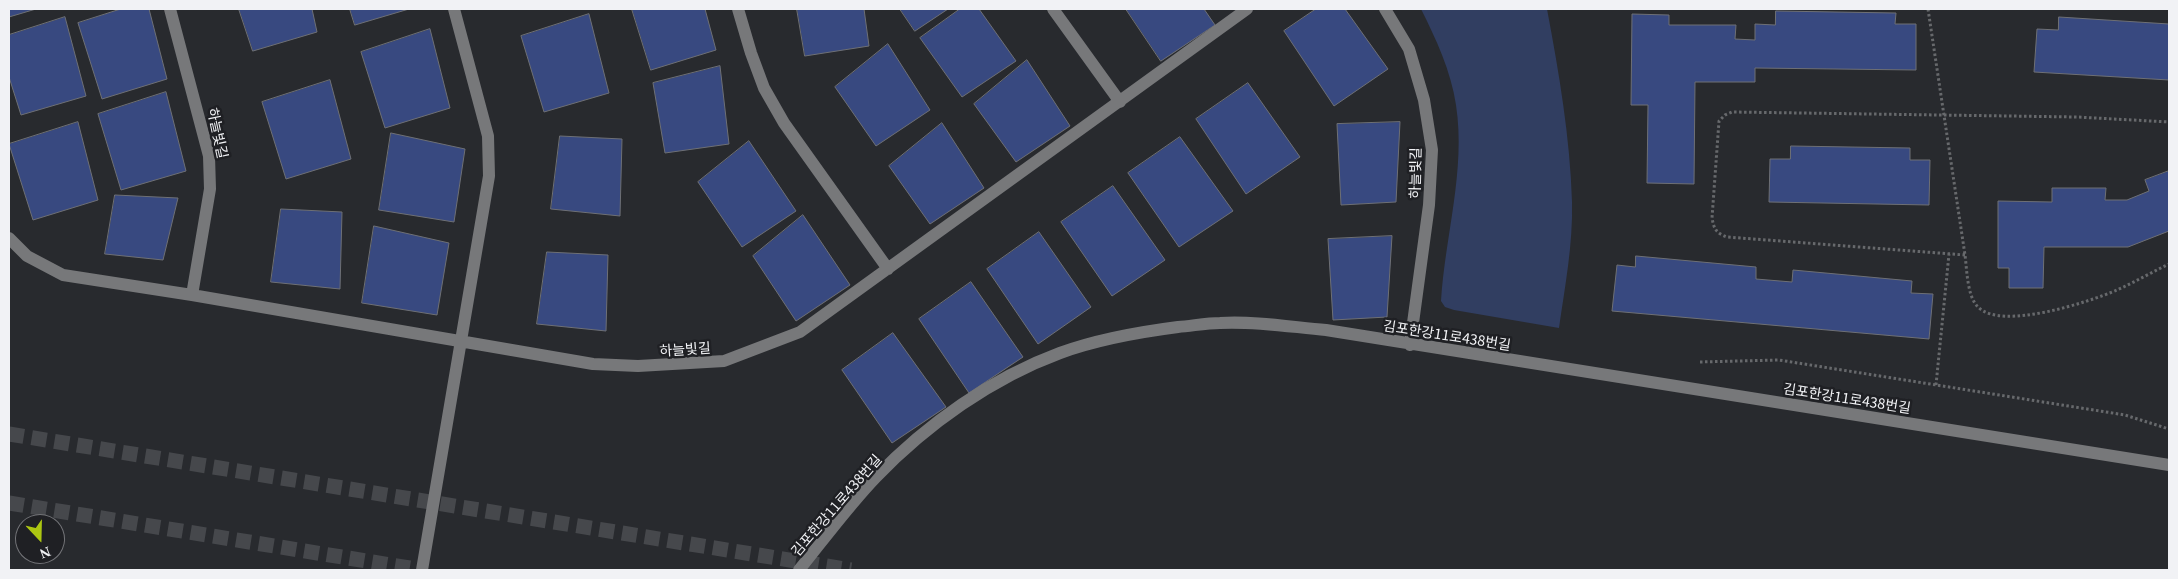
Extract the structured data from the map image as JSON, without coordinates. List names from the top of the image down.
{
  "streets": {
    "street": ["하늘빛길", "김포한강11로438번길"]
  },
  "crossings": [
    ["하늘빛길", "김포한강11로438번길"]
  ],
  "north": "bottom"
}
